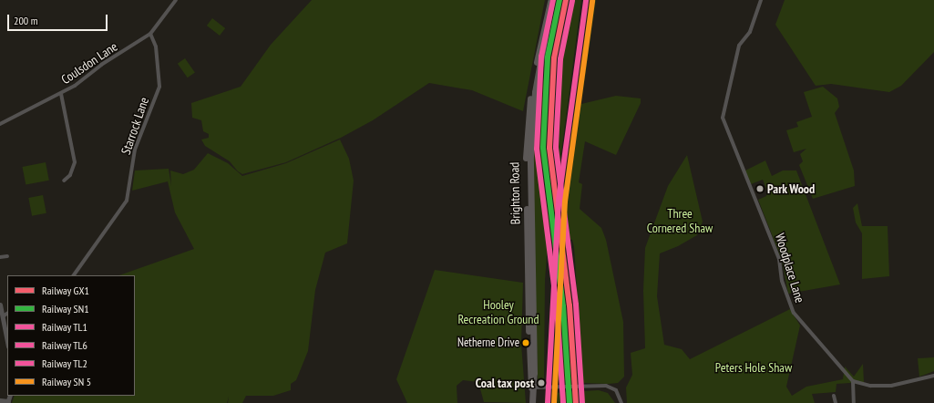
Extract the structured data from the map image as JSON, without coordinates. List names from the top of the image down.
{
  "streets": {
    "highway": ["Brighton Road"],
    "street": ["Coulsdon Lane", "Starrock Lane", "Woodplace Lane"]
  },
  "crossings": [
    ["Coulsdon Lane", "Starrock Lane"]
  ],
  "parks": ["Three Cornered Shaw", "Hooley Recreation Ground", "Peters Hole Shaw"],
  "places": ["Park Wood", "Netherne Drive", "Coal tax post"],
  "lines": [
    "rail line GX1",
    "rail line SN1",
    "rail line TL6",
    "rail line TL2",
    "rail line TL1"
  ],
  "legend": [
    "Railway GX1",
    "Railway SN1",
    "Railway TL1",
    "Railway TL6",
    "Railway TL2",
    "Railway SN 5"
  ],
  "scale_bar": "200 m"
}
